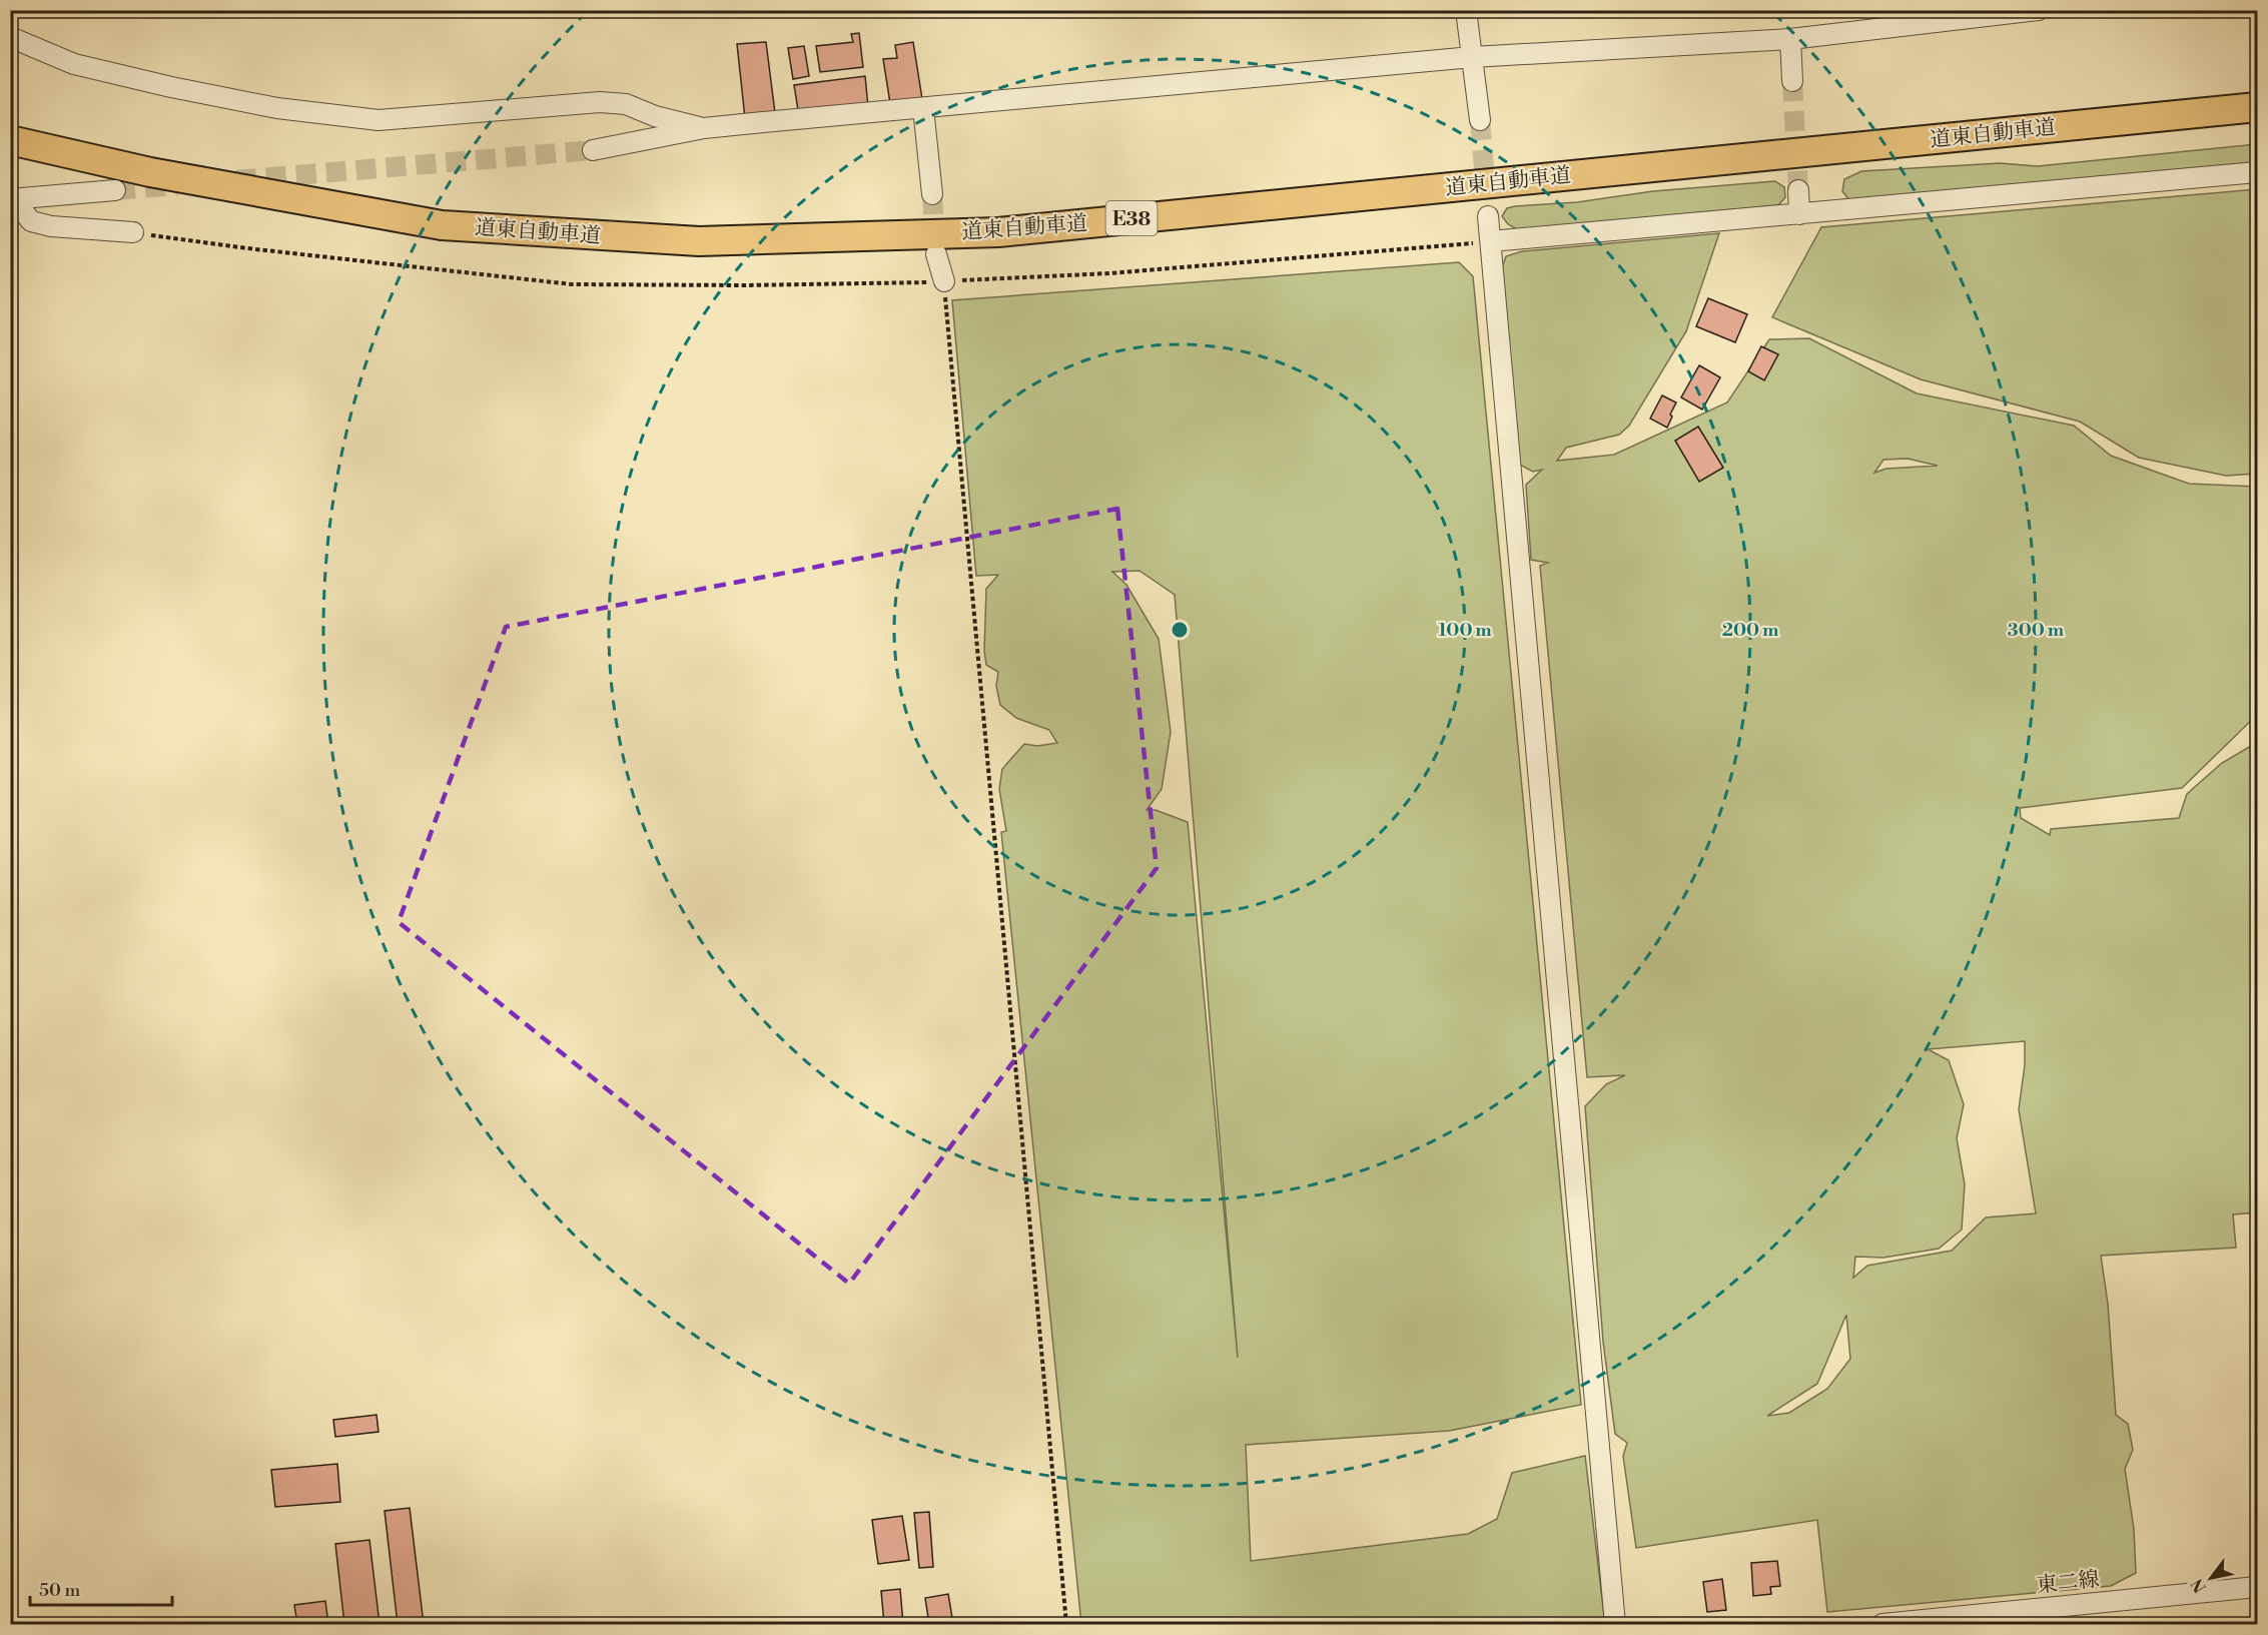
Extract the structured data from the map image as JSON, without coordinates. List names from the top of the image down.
{
  "streets": {
    "highway": ["道東自動車道", "E38"],
    "street": ["東二線"]
  },
  "scale_bar": "50 m",
  "north": "bottom left",
  "rings": ["100 m", "200 m", "300 m"]
}
